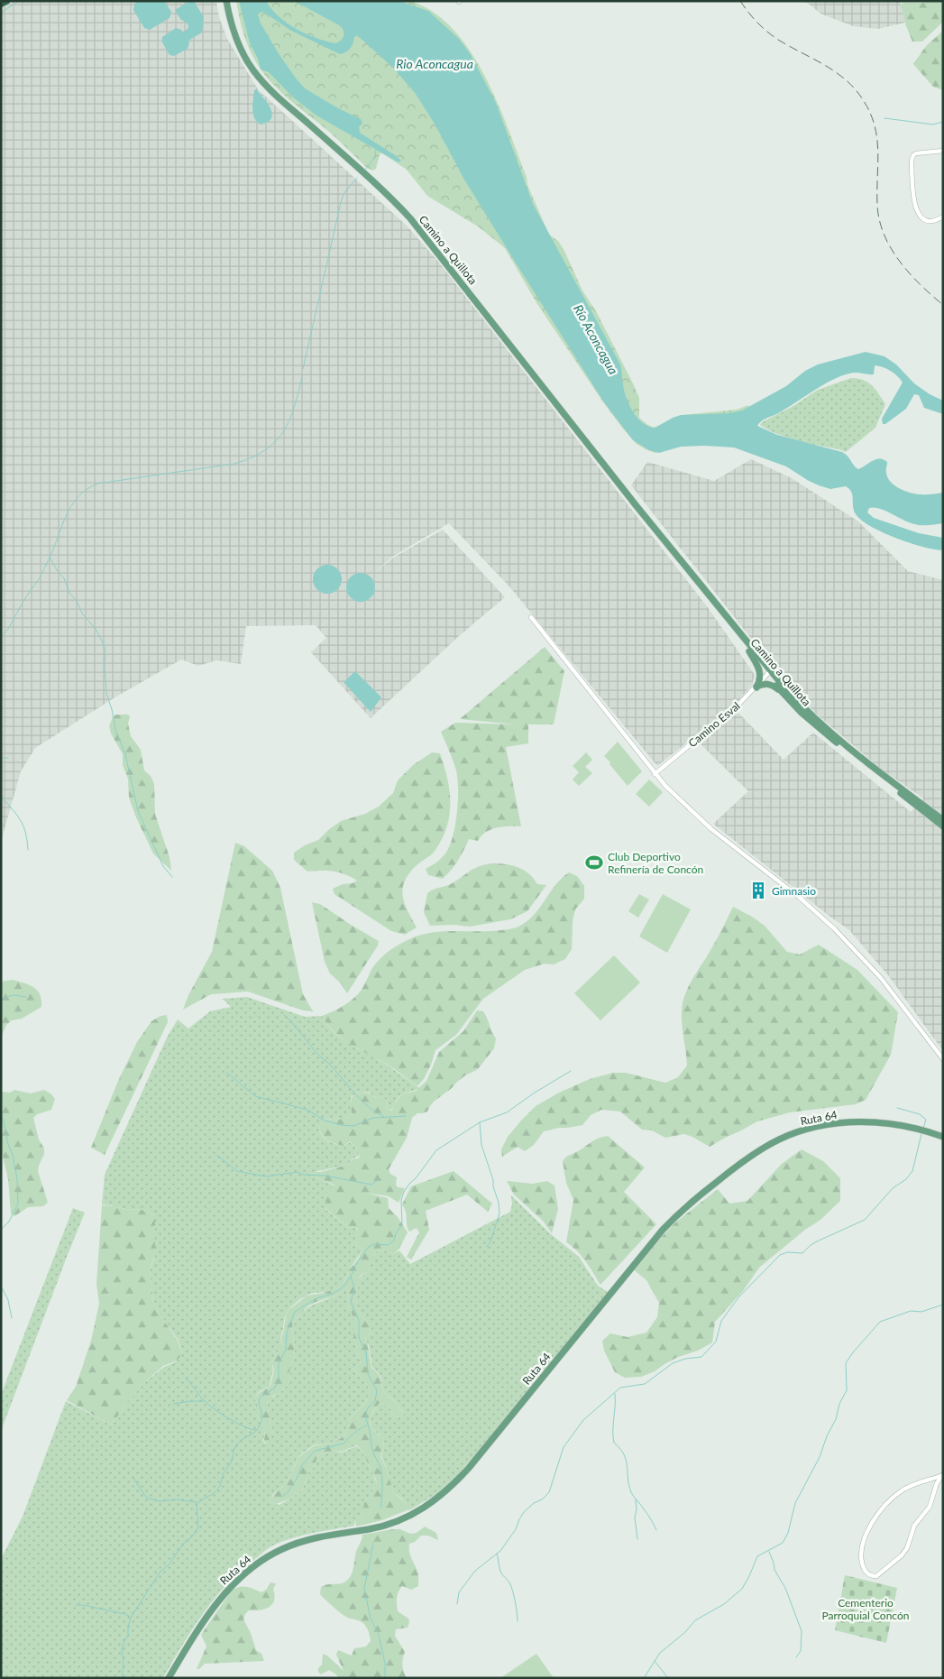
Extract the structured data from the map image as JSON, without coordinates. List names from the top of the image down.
{
  "streets": {
    "main road": ["Camino a Quillota", "Ruta 64"],
    "street": ["Camino Esval"]
  },
  "crossings": [
    ["Camino a Quillota", "Camino Esval"]
  ],
  "water": ["Rio Aconcagua", "Río Aconcagua"],
  "parks": ["Cementerio Parroquial Concón"],
  "places": {
    "sports": ["Club Deportivo Refinería de Concón"],
    "building": ["Gimnasio"]
  }
}
